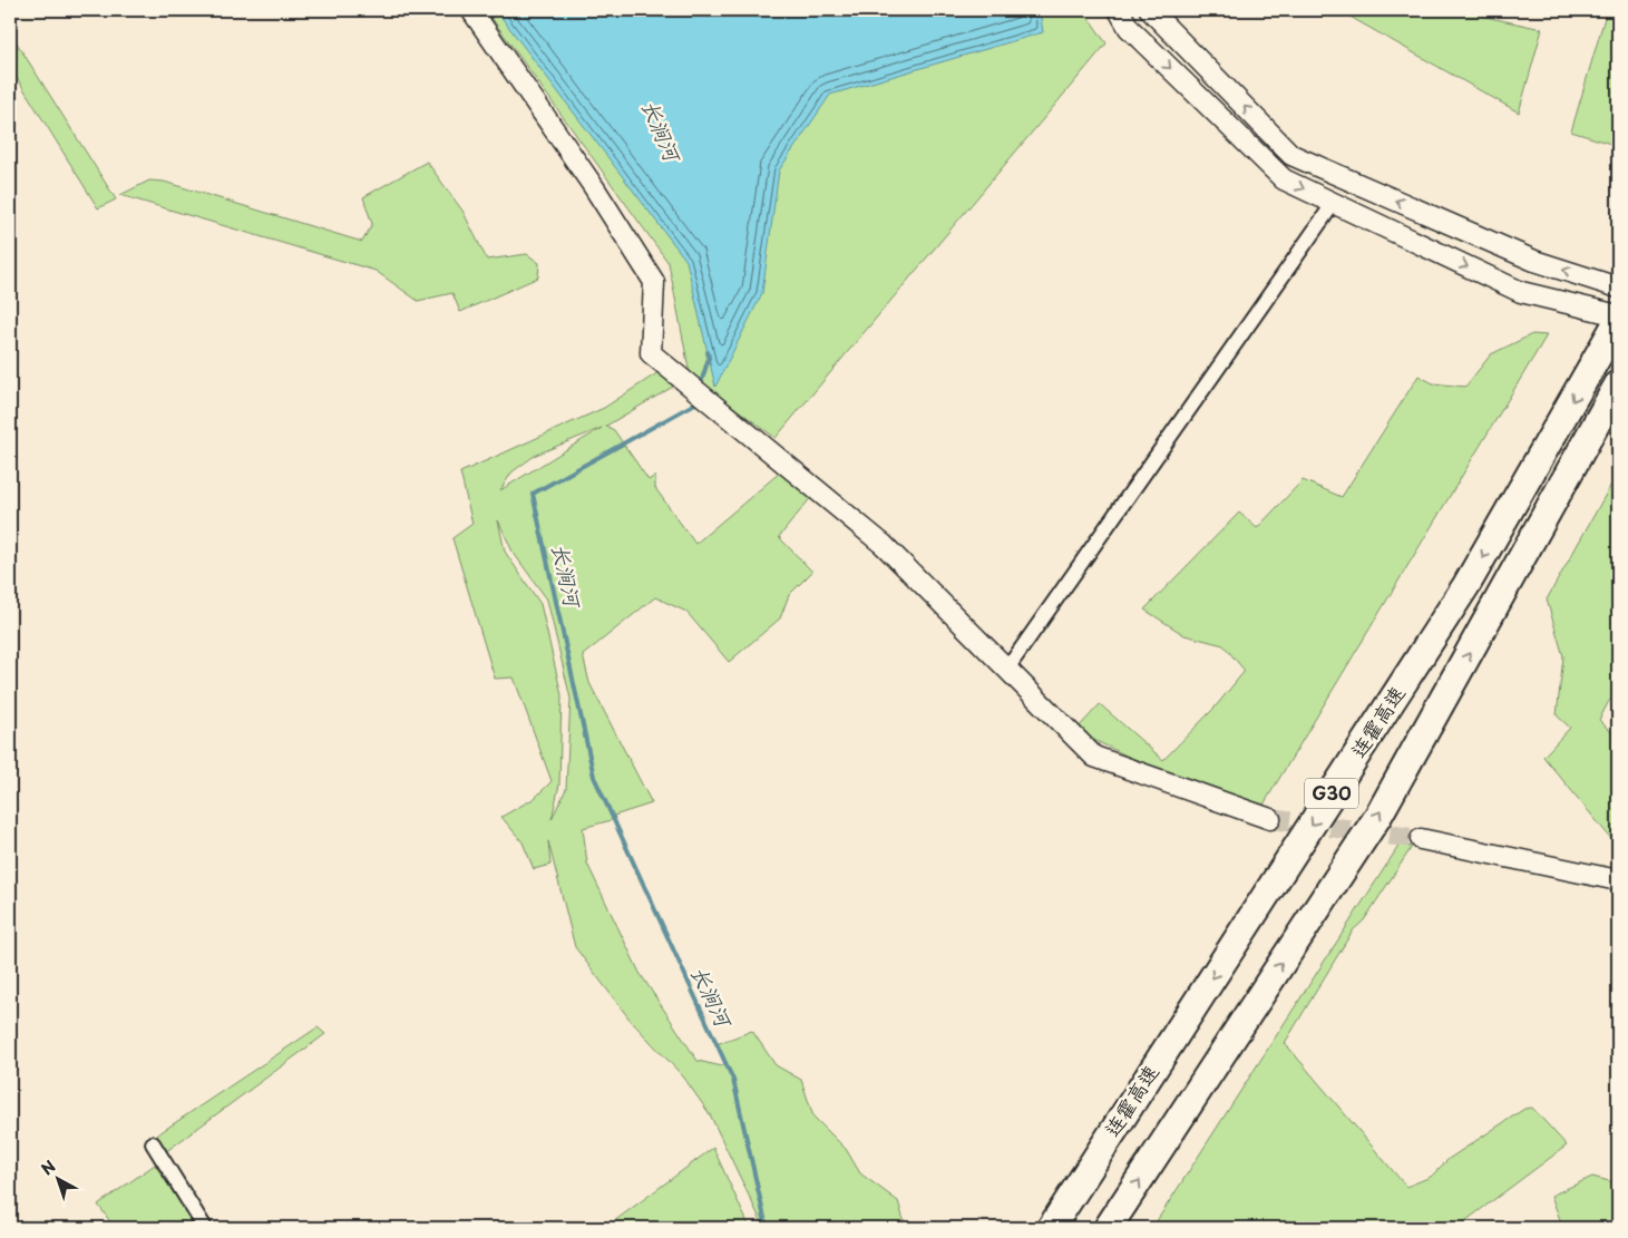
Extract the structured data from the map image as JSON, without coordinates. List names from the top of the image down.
{
  "streets": {
    "highway": ["连霍高速", "G30"]
  },
  "water": ["长涧河"],
  "north": "top left"
}
